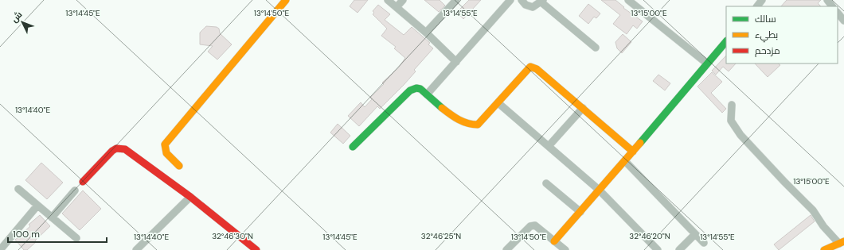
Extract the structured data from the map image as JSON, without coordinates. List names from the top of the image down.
{
  "legend": ["سالك", "بطيء", "مزدحم"],
  "scale_bar": "100 m",
  "north": "top left",
  "coordinates": [
    "13°14'45\"E",
    "13°14'50\"E",
    "13°14'55\"E",
    "13°15'00\"E",
    "13°14'40\"E",
    "32°46'30\"N",
    "32°46'25\"N",
    "32°46'20\"N"
  ]
}
